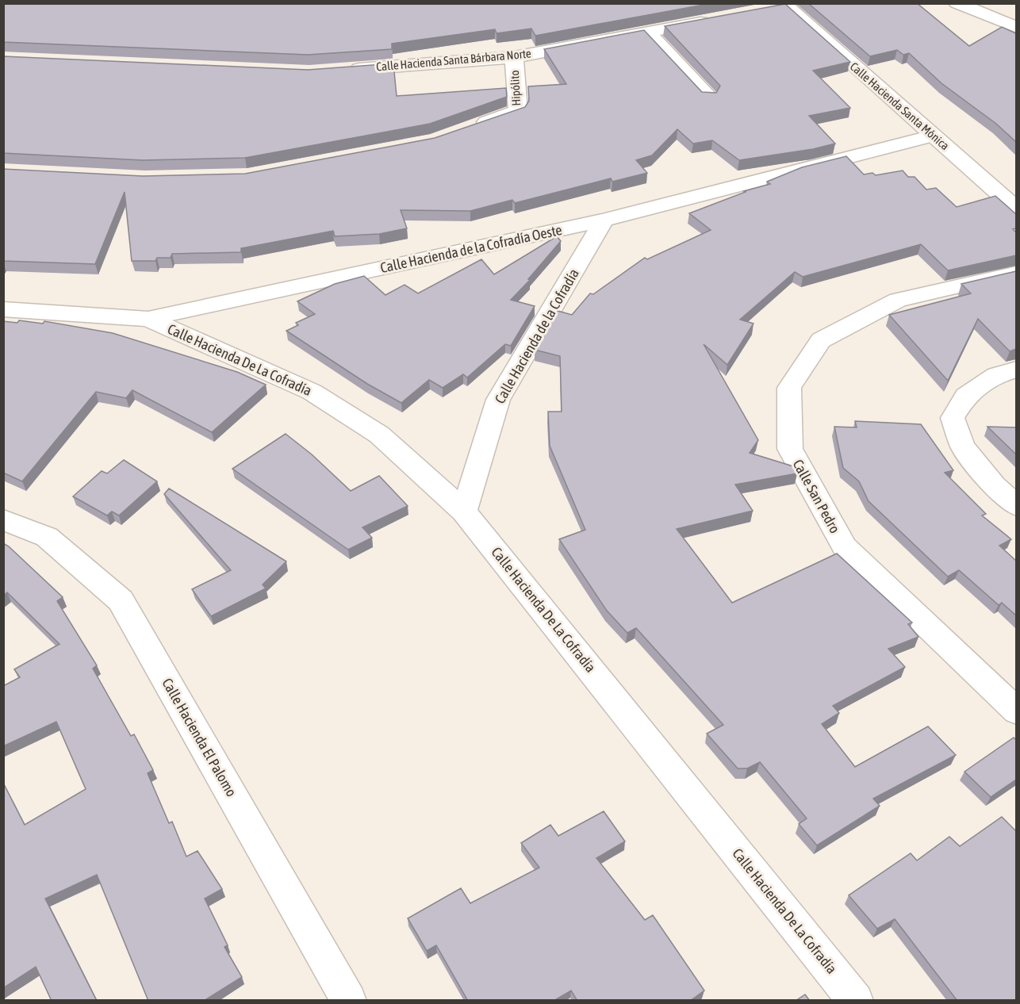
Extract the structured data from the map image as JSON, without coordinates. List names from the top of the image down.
{
  "streets": {
    "street": [
      "Calle Hacienda Santa Bárbara Norte",
      "Hipólito",
      "Calle Hacienda Santa Mónica",
      "Calle Hacienda de la Cofradía Oeste",
      "Calle Hacienda de la Cofradía",
      "Calle Hacienda De La Cofradía",
      "Calle San Pedro",
      "Calle Hacienda El Palomo"
    ]
  },
  "crossings": [
    ["Calle Hacienda Santa Bárbara Norte", "Hipólito"],
    ["Calle Hacienda Santa Mónica", "Calle Hacienda de la Cofradía Oeste"],
    ["Calle Hacienda de la Cofradía Oeste", "Calle Hacienda de la Cofradía"],
    ["Calle Hacienda de la Cofradía Oeste", "Calle Hacienda De La Cofradía"],
    ["Calle Hacienda de la Cofradía", "Calle Hacienda De La Cofradía"]
  ]
}
